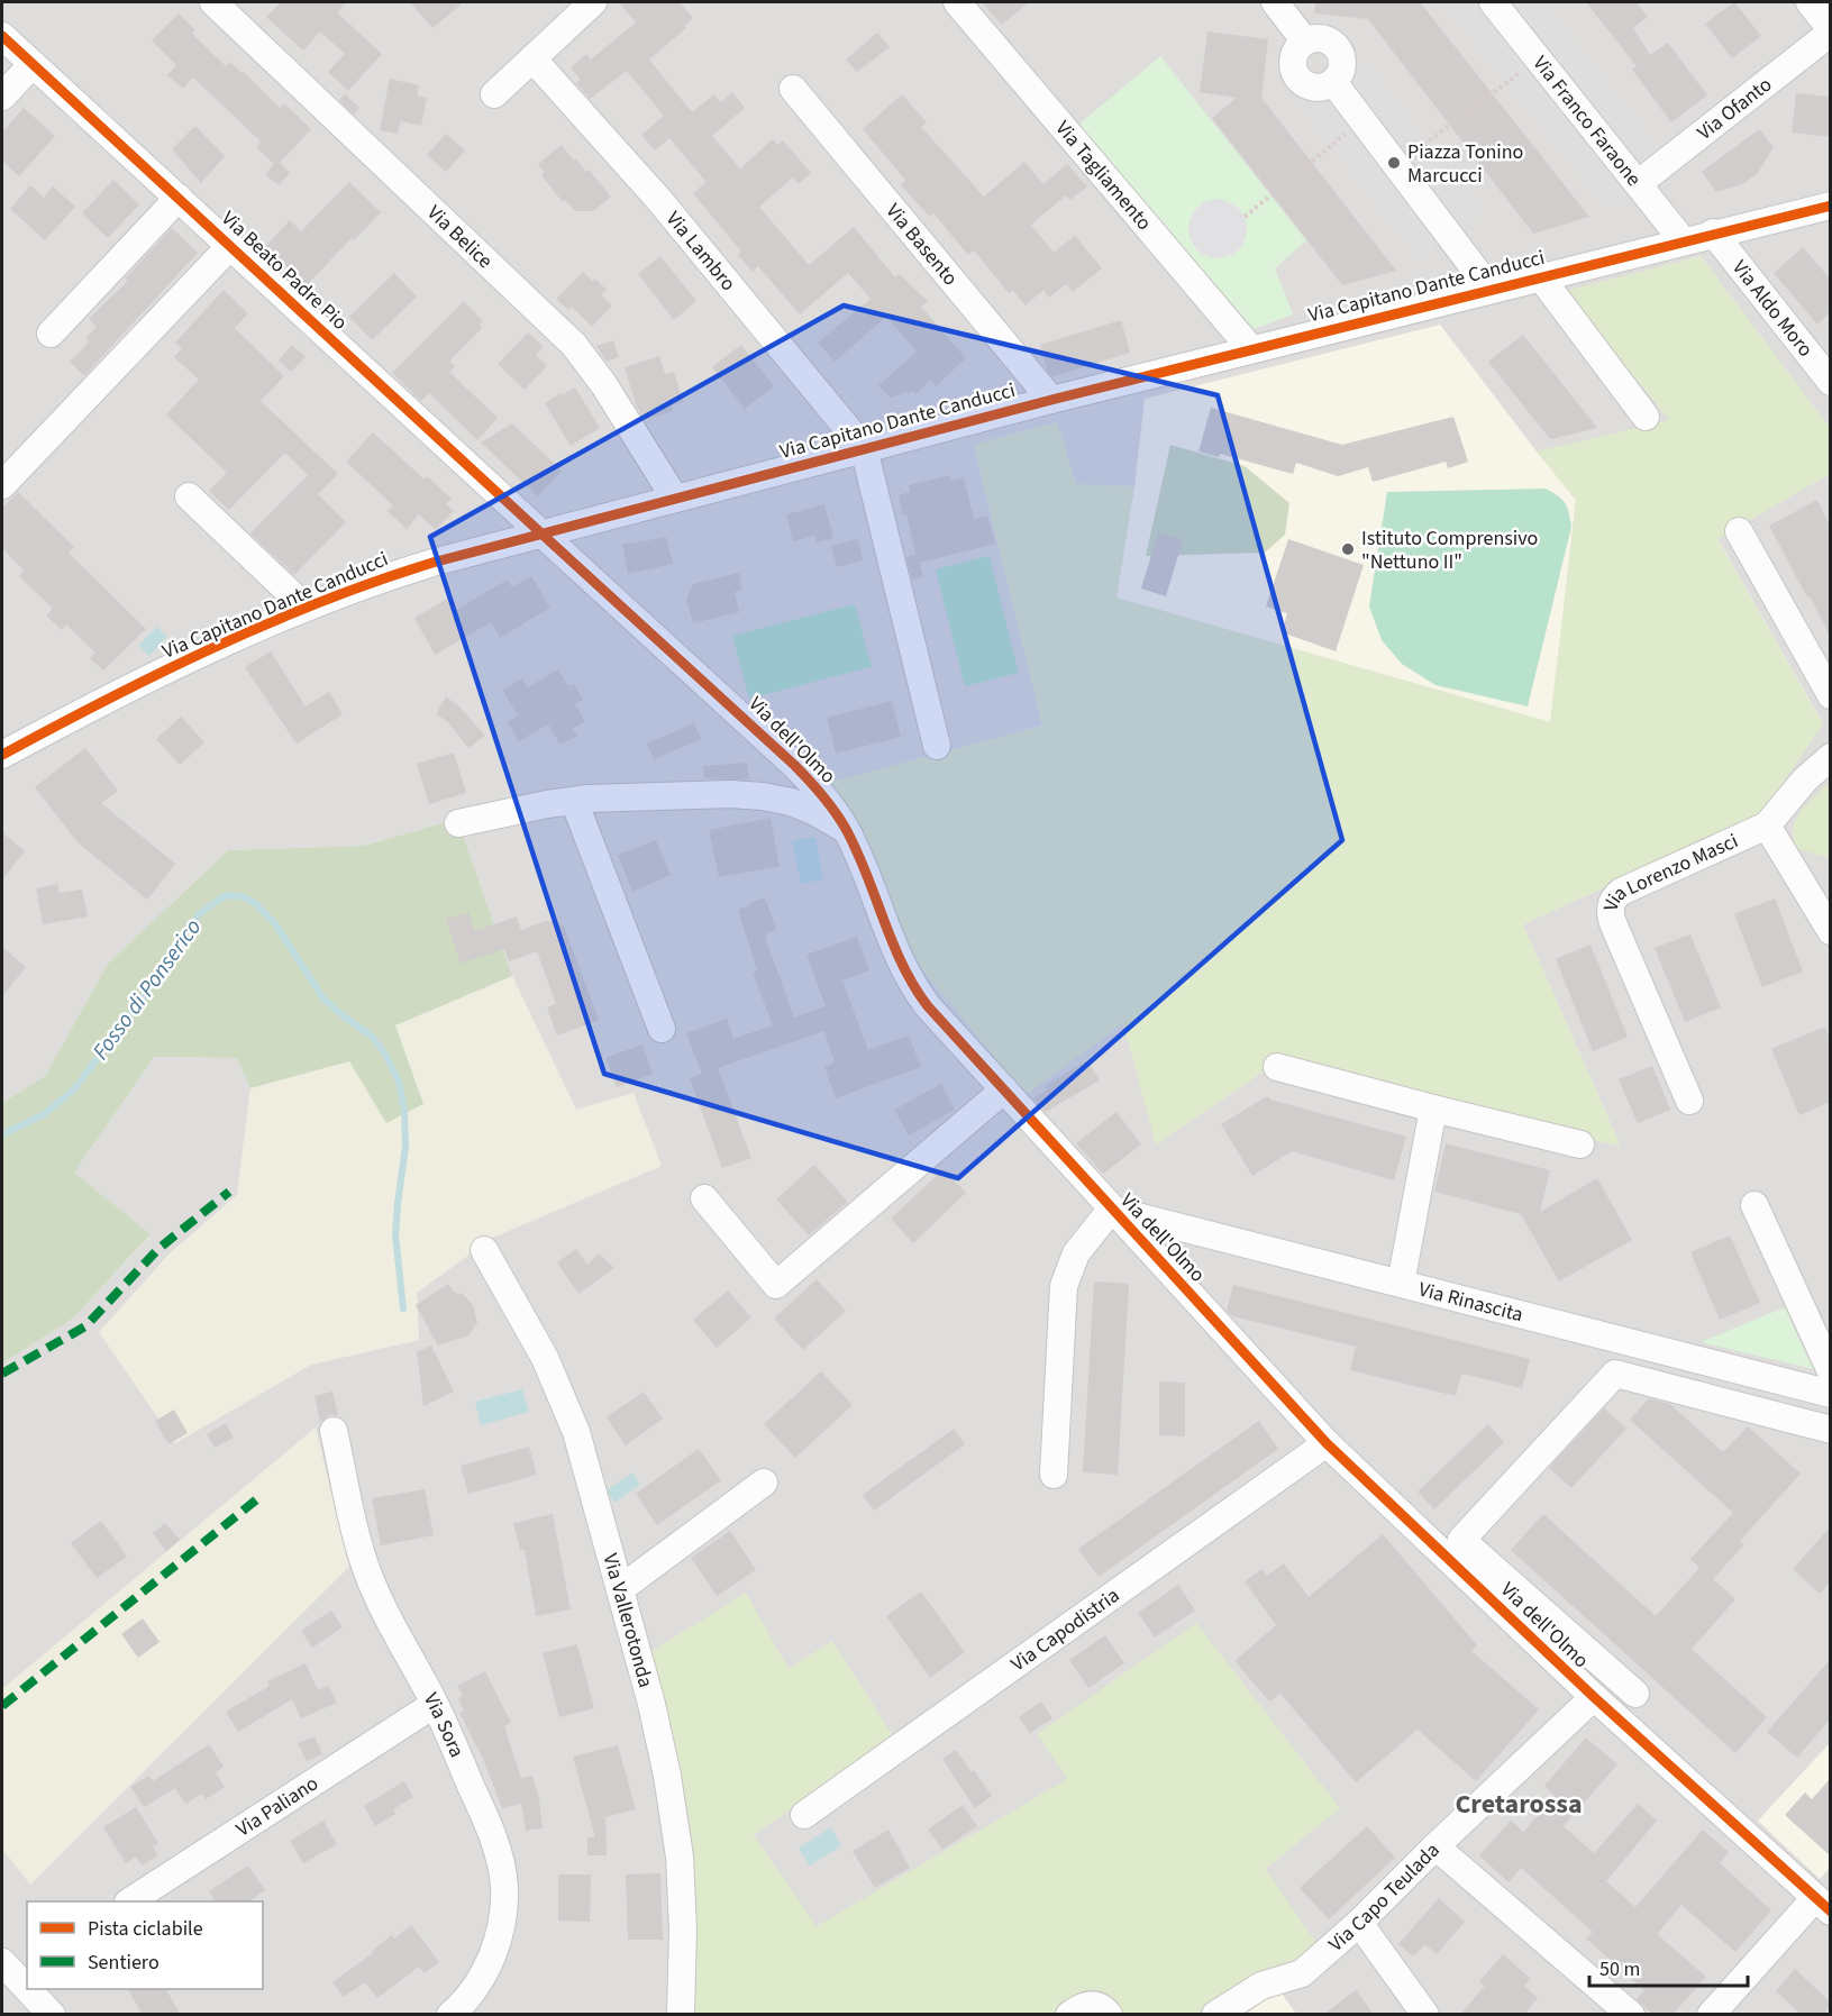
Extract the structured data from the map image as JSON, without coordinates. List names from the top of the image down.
{
  "streets": {
    "street": [
      "Via Ofanto",
      "Via Franco Faraone",
      "Via Tagliamento",
      "Via Belice",
      "Via Basento",
      "Via Lambro",
      "Via Beato Padre Pio",
      "Via Capitano Dante Canducci",
      "Via Aldo Moro",
      "Via dell'Olmo",
      "Via Lorenzo Masci",
      "Via Rinascita",
      "Via Vallerotonda",
      "Via Capodistria",
      "Via Sora",
      "Via Paliano",
      "Via Capo Teulada"
    ]
  },
  "crossings": [
    ["Via Ofanto", "Via Franco Faraone"],
    ["Via Franco Faraone", "Via Capitano Dante Canducci"],
    ["Via Tagliamento", "Via Capitano Dante Canducci"],
    ["Via Belice", "Via Capitano Dante Canducci"],
    ["Via Basento", "Via Capitano Dante Canducci"],
    ["Via Lambro", "Via Capitano Dante Canducci"],
    ["Via Beato Padre Pio", "Via Capitano Dante Canducci"],
    ["Via Beato Padre Pio", "Via dell'Olmo"],
    ["Via Capitano Dante Canducci", "Via Aldo Moro"],
    ["Via Capitano Dante Canducci", "Via dell'Olmo"],
    ["Via dell'Olmo", "Via Rinascita"],
    ["Via dell'Olmo", "Via Capodistria"],
    ["Via dell'Olmo", "Via Capo Teulada"]
  ],
  "districts": ["Cretarossa"],
  "water": ["Fosso di Ponserico"],
  "places": ["Piazza Tonino Marcucci", "Istituto Comprensivo \"Nettuno II\""],
  "legend": ["Pista ciclabile", "Sentiero"],
  "scale_bar": "50 m"
}
